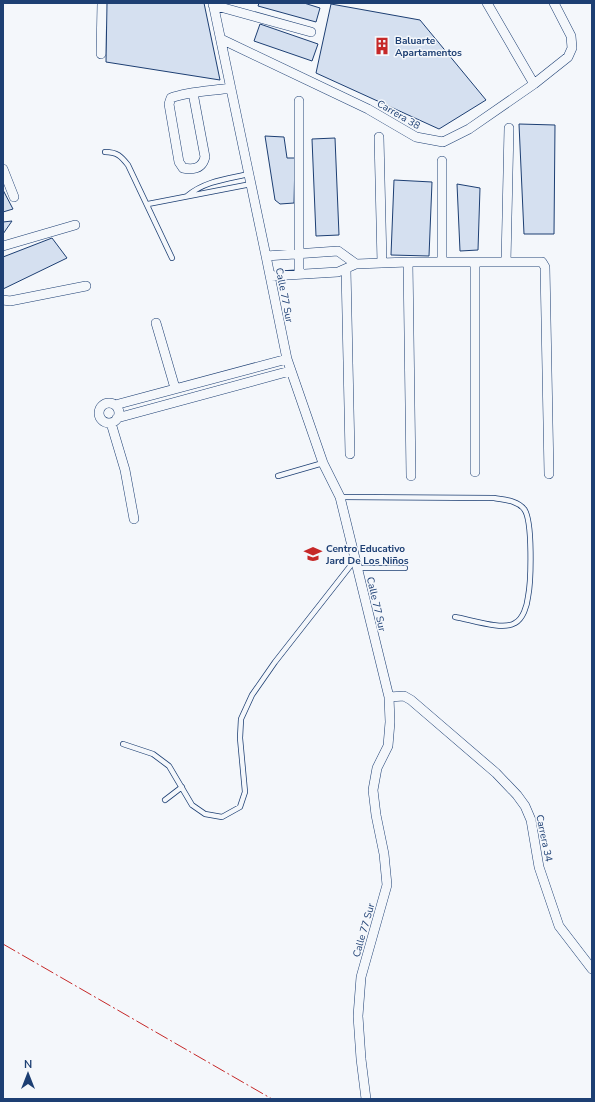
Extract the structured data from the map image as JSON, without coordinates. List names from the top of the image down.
{
  "streets": {
    "street": ["Carrera 38", "Calle 77 Sur", "Carrera 34"]
  },
  "crossings": [
    ["Carrera 38", "Calle 77 Sur"],
    ["Calle 77 Sur", "Carrera 34"]
  ],
  "places": {
    "building": ["Baluarte Apartamentos"],
    "school or university": ["Centro Educativo Jard De Los Niños"]
  },
  "north": "top"
}
